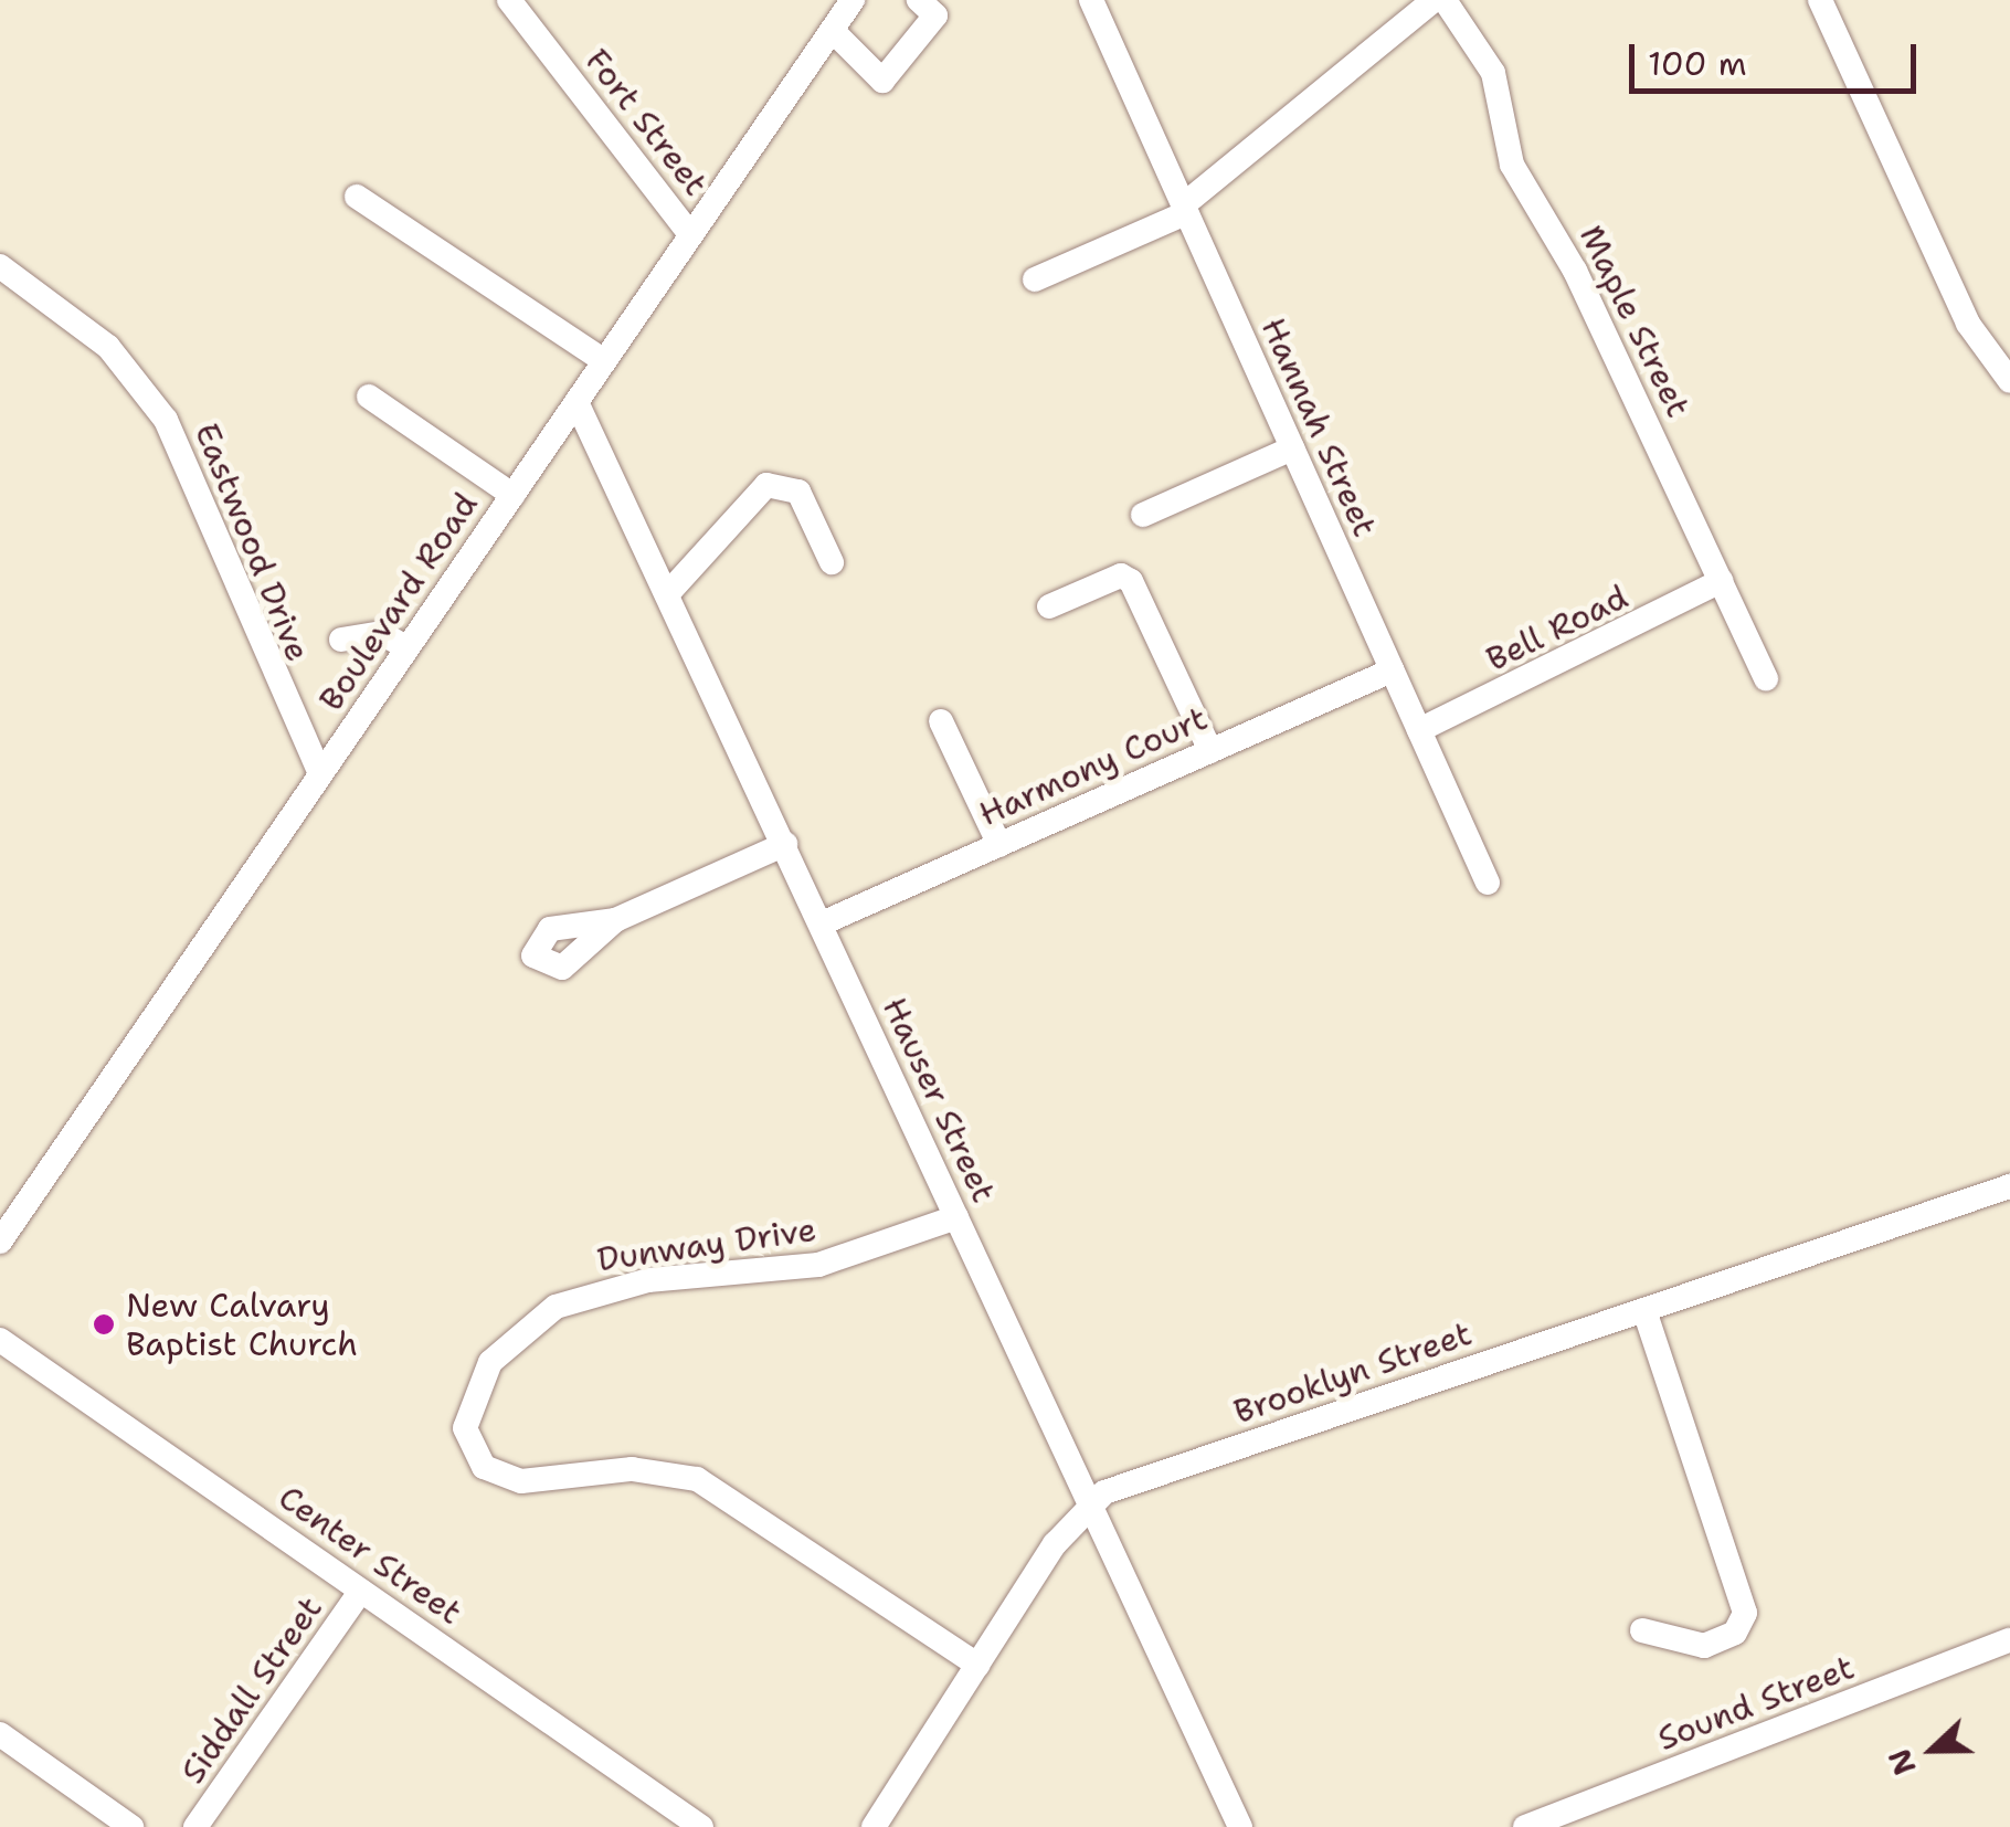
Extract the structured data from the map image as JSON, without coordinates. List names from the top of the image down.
{
  "streets": {
    "street": [
      "Fort Street",
      "Maple Street",
      "Hannah Street",
      "Eastwood Drive",
      "Boulevard Road",
      "Bell Road",
      "Harmony Court",
      "Hauser Street",
      "Dunway Drive",
      "Brooklyn Street",
      "Center Street",
      "Siddall Street",
      "Sound Street"
    ]
  },
  "crossings": [
    ["Fort Street", "Boulevard Road"],
    ["Maple Street", "Bell Road"],
    ["Hannah Street", "Bell Road"],
    ["Hannah Street", "Harmony Court"],
    ["Eastwood Drive", "Boulevard Road"],
    ["Boulevard Road", "Hauser Street"],
    ["Harmony Court", "Hauser Street"],
    ["Hauser Street", "Dunway Drive"],
    ["Hauser Street", "Brooklyn Street"],
    ["Center Street", "Siddall Street"]
  ],
  "places": ["New Calvary Baptist Church"],
  "scale_bar": "100 m",
  "north": "left"
}
